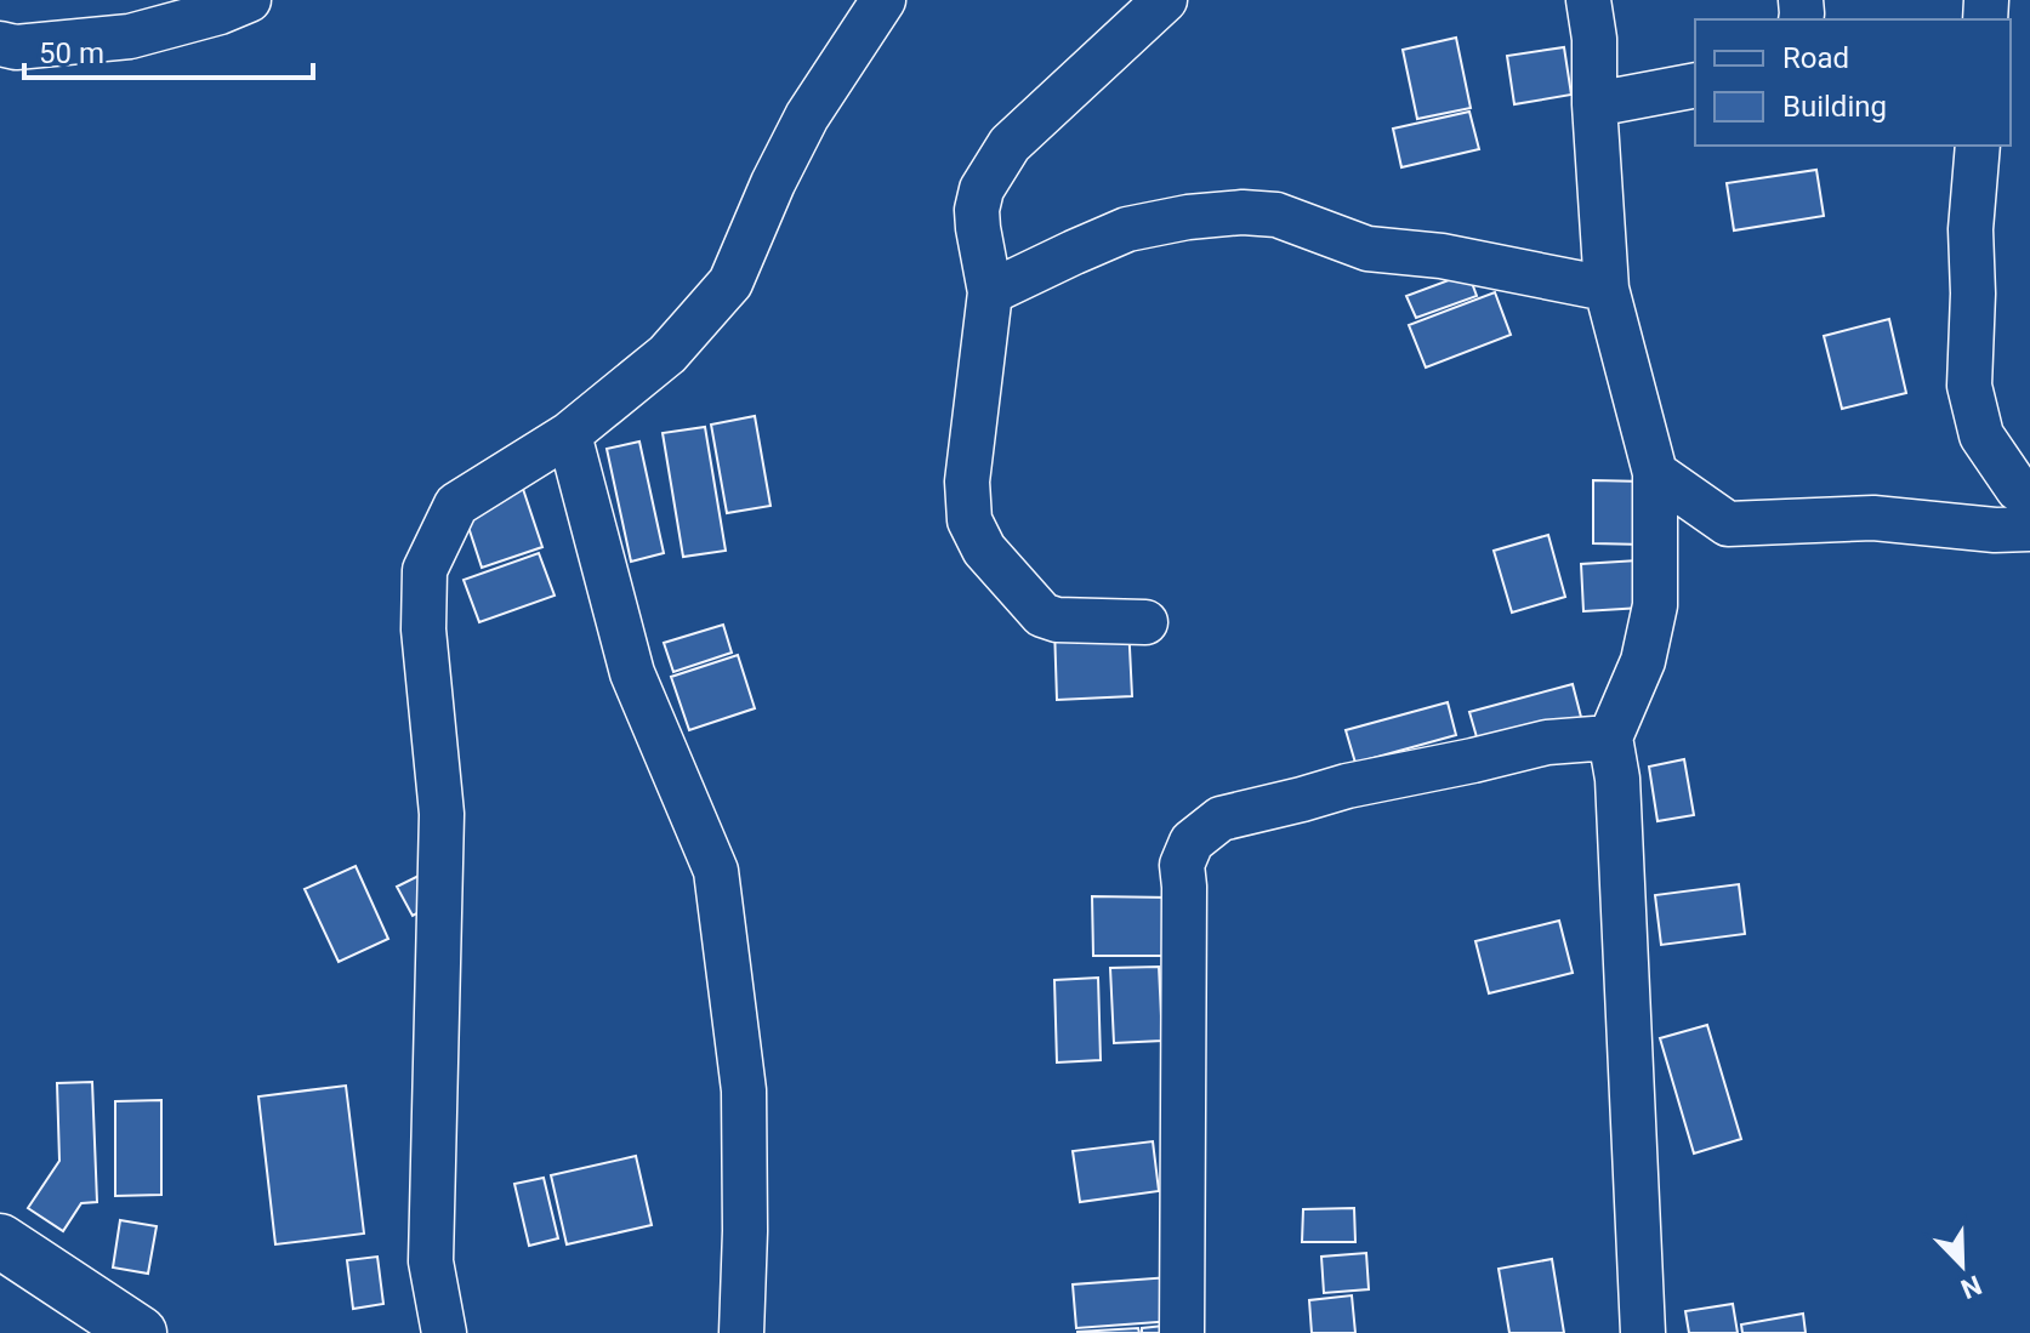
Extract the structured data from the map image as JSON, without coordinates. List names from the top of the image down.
{
  "legend": ["Road", "Building"],
  "scale_bar": "50 m",
  "north": "bottom right"
}
